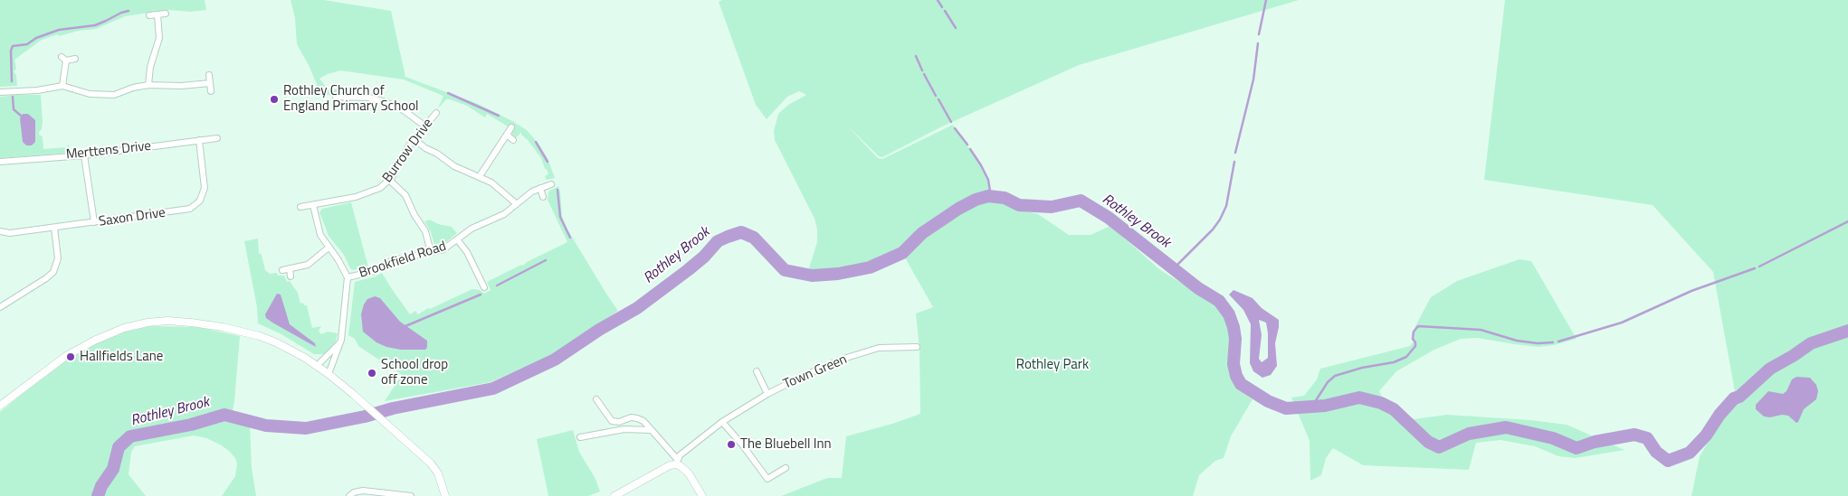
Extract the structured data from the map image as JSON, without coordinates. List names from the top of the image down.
{
  "streets": {
    "street": [
      "Merttens Drive",
      "Burrow Drive",
      "Saxon Drive",
      "Brookfield Road",
      "Town Green"
    ]
  },
  "crossings": [
    ["Merttens Drive", "Saxon Drive"]
  ],
  "water": ["Rothley Brook"],
  "parks": ["Rothley Park"],
  "places": [
    "Rothley Church of England Primary School",
    "Hallfields Lane",
    "School drop off zone",
    "The Bluebell Inn"
  ]
}
